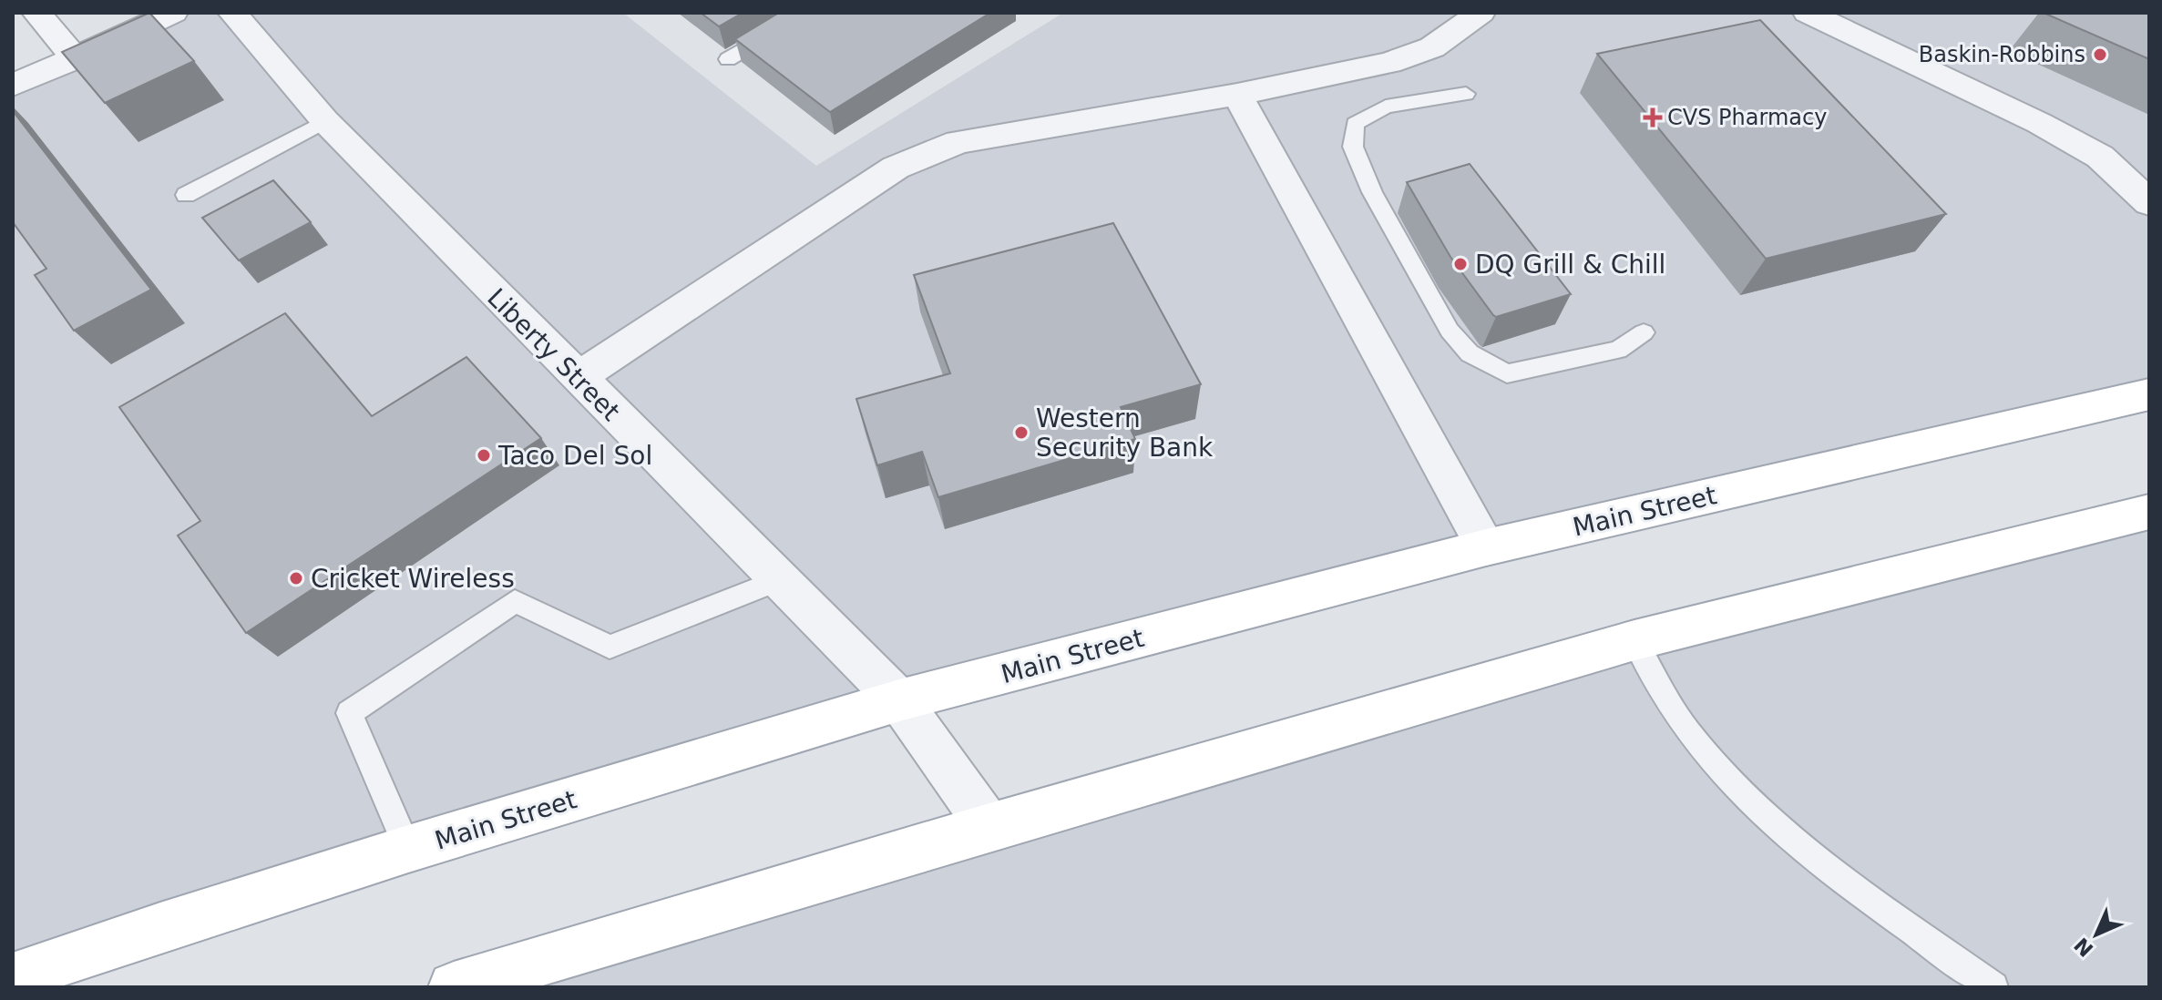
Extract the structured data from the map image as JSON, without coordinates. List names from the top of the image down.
{
  "streets": {
    "main road": ["Main Street"],
    "street": ["Liberty Street"]
  },
  "crossings": [
    ["Liberty Street", "Main Street"]
  ],
  "places": {
    "other": [
      "Baskin-Robbins",
      "DQ Grill & Chill",
      "Western Security Bank",
      "Taco Del Sol",
      "Cricket Wireless"
    ],
    "health": ["CVS Pharmacy"]
  },
  "north": "bottom left"
}
